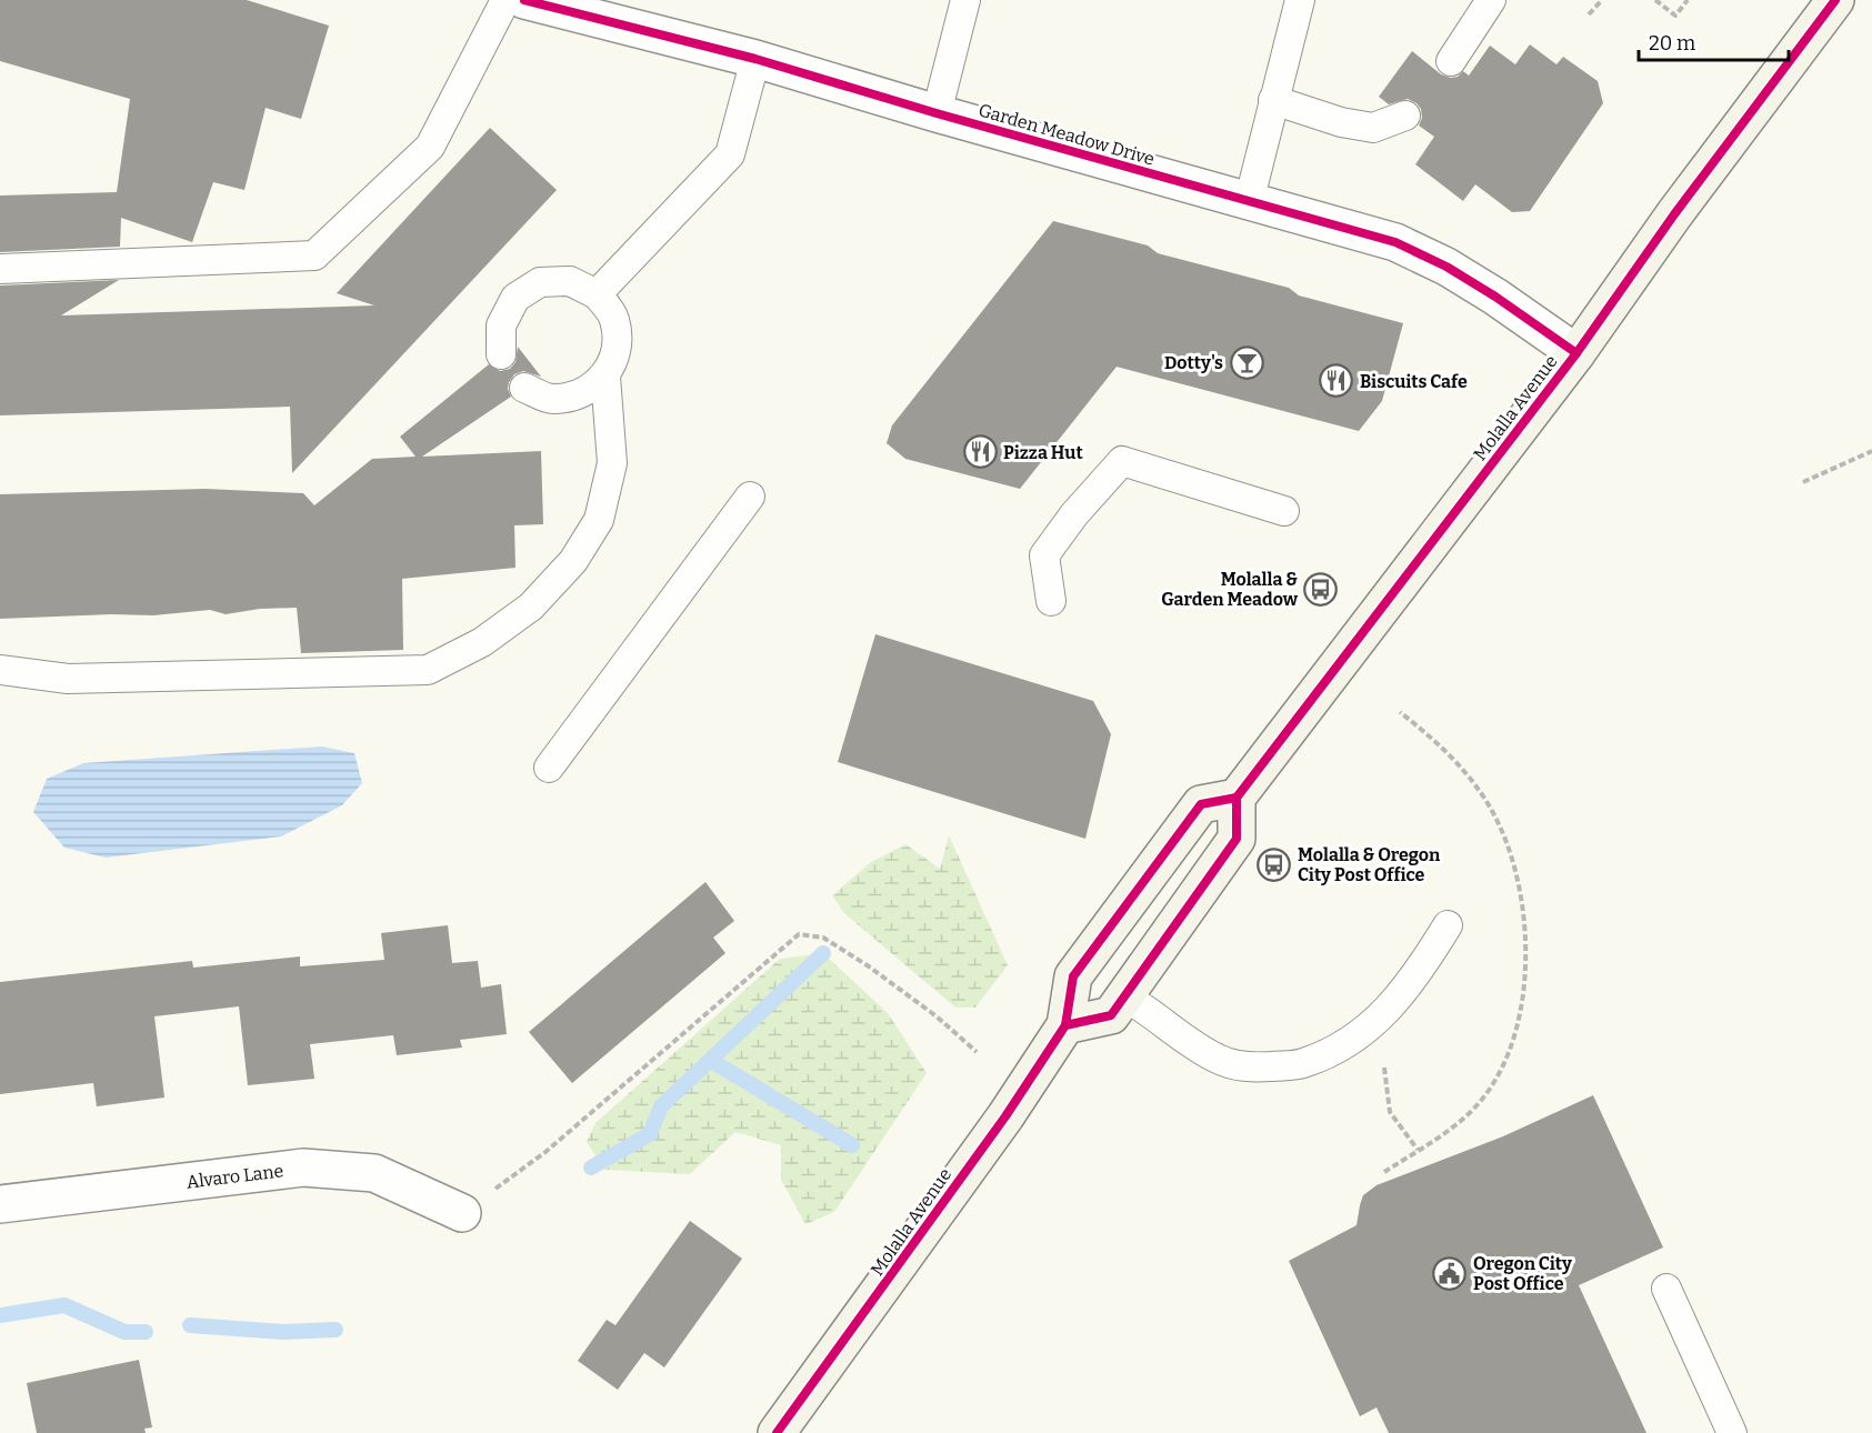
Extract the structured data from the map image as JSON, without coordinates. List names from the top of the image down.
{
  "streets": {
    "main road": ["Molalla Avenue"],
    "street": ["Garden Meadow Drive", "Alvaro Lane"]
  },
  "crossings": [
    ["Garden Meadow Drive", "Molalla Avenue"]
  ],
  "places": {
    "bar": ["Dotty's"],
    "restaurant": ["Biscuits Cafe", "Pizza Hut"],
    "bus stop": ["Molalla & Garden Meadow", "Molalla & Oregon City Post Office"],
    "public building": ["Oregon City Post Office"]
  },
  "scale_bar": "20 m"
}
